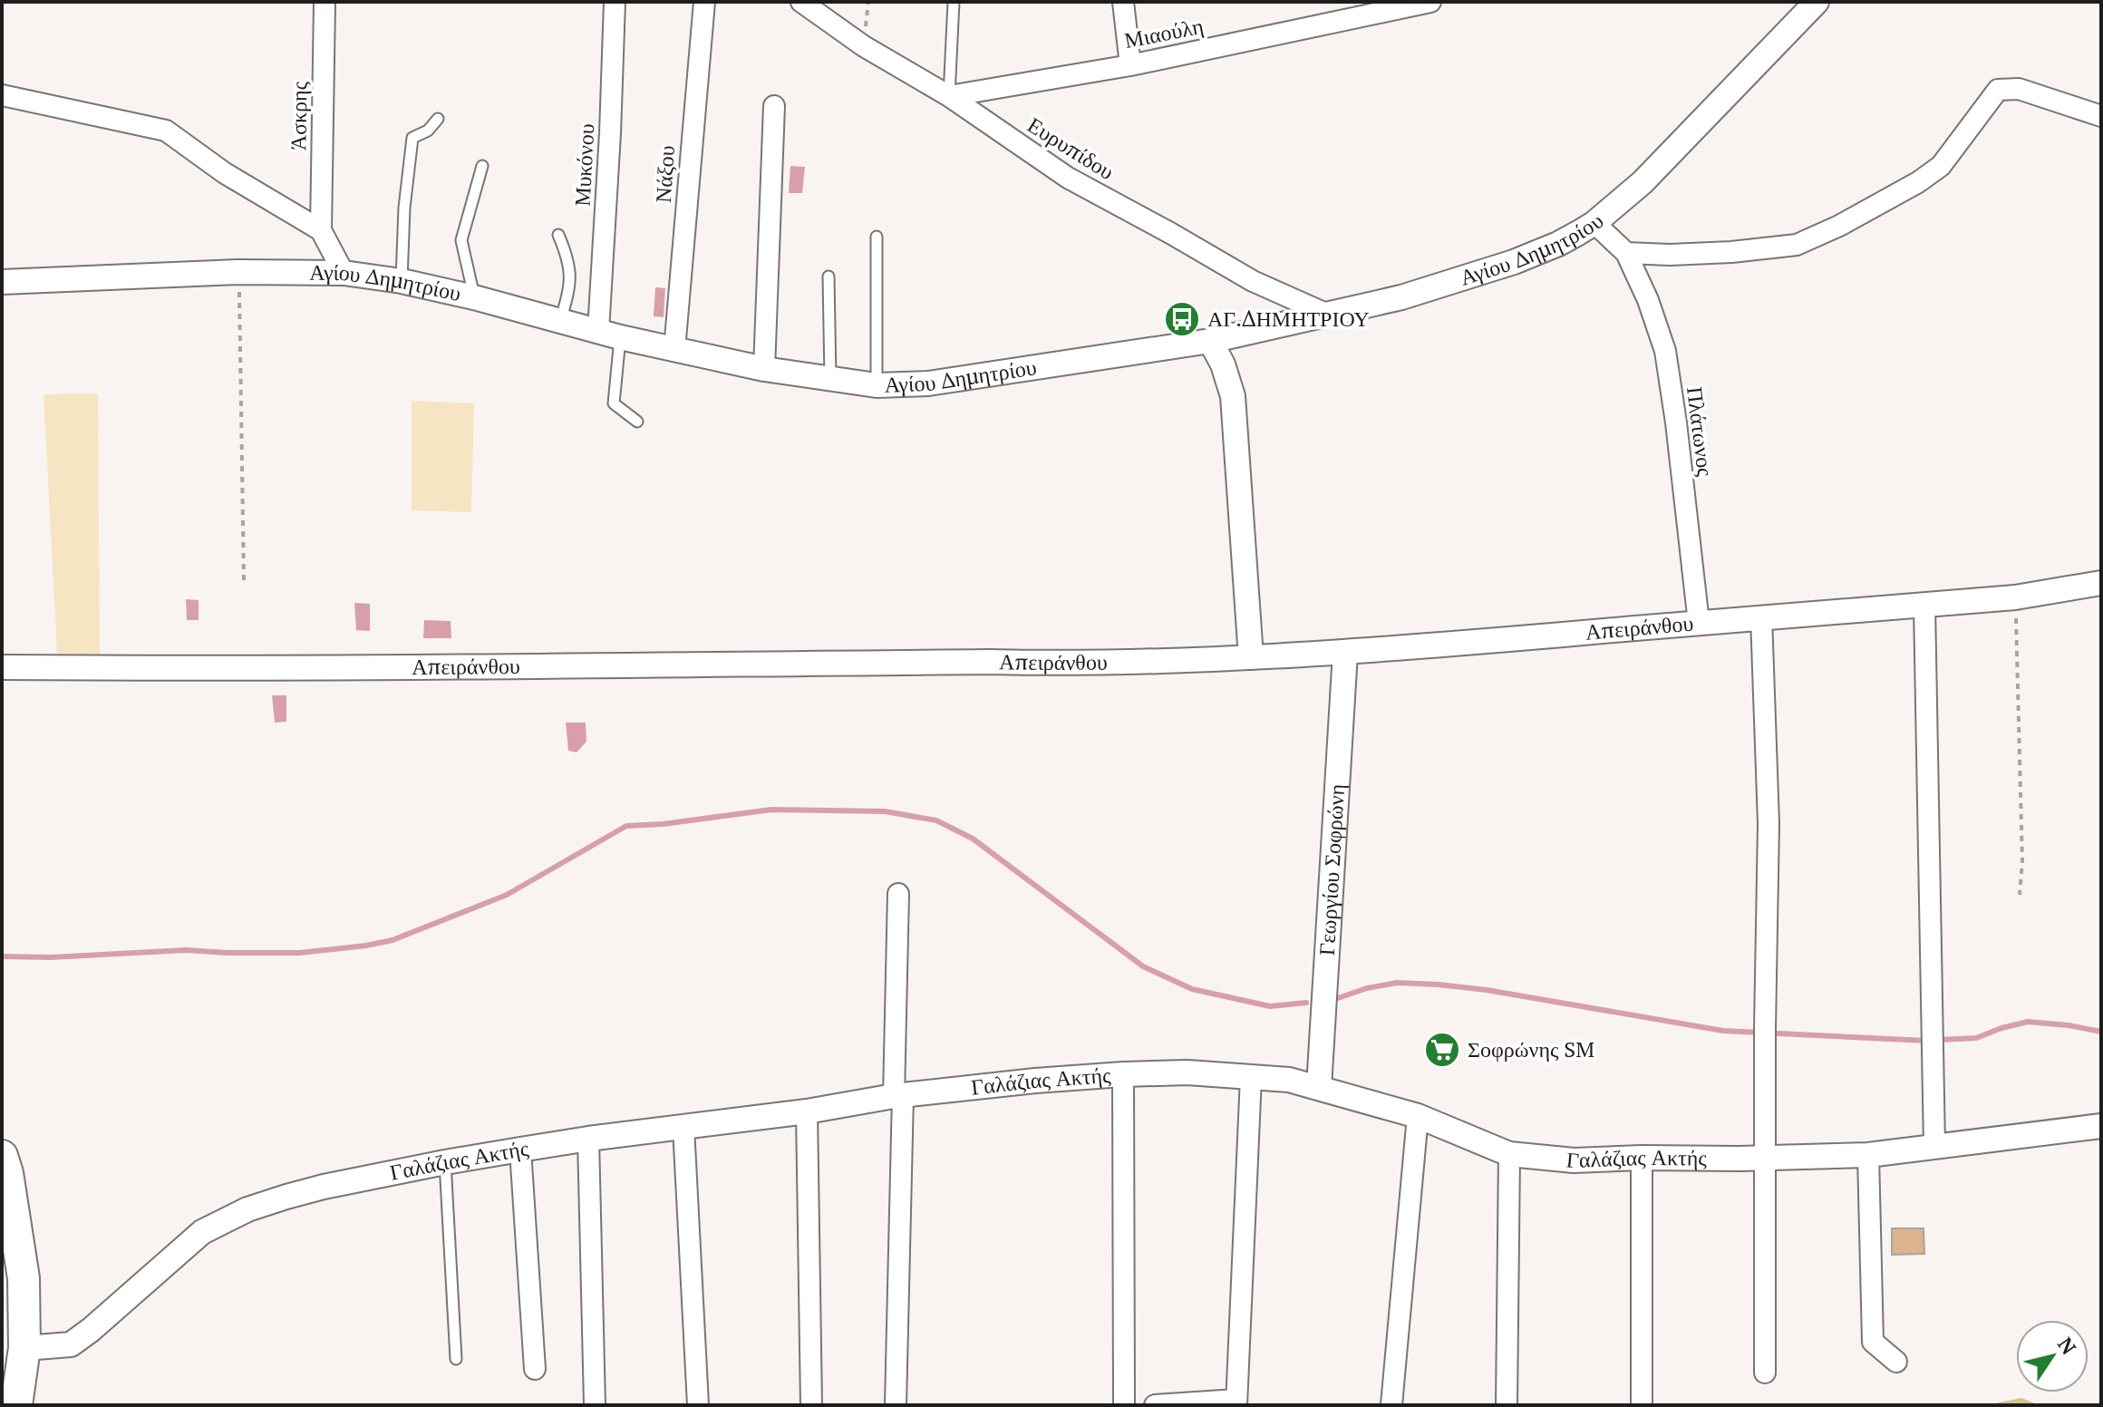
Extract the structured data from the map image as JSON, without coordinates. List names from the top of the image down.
{
  "streets": {
    "street": [
      "Μιαούλη",
      "Άσκρης",
      "Ευρυπίδου",
      "Μυκόνου",
      "Νάξου",
      "Αγίου Δημητρίου",
      "Πλάτωνος",
      "Απειράνθου",
      "Γεωργίου Σοφρώνη",
      "Γαλάζιας Ακτής"
    ]
  },
  "crossings": [
    ["Μιαούλη", "Ευρυπίδου"],
    ["Ευρυπίδου", "Αγίου Δημητρίου"],
    ["Μυκόνου", "Αγίου Δημητρίου"],
    ["Νάξου", "Αγίου Δημητρίου"],
    ["Πλάτωνος", "Απειράνθου"],
    ["Απειράνθου", "Γεωργίου Σοφρώνη"],
    ["Γεωργίου Σοφρώνη", "Γαλάζιας Ακτής"]
  ],
  "places": {
    "bus stop": ["ΑΓ.ΔΗΜΗΤΡΙΟΥ"],
    "supermarket": ["Σοφρώνης SM"]
  },
  "north": "top right"
}
